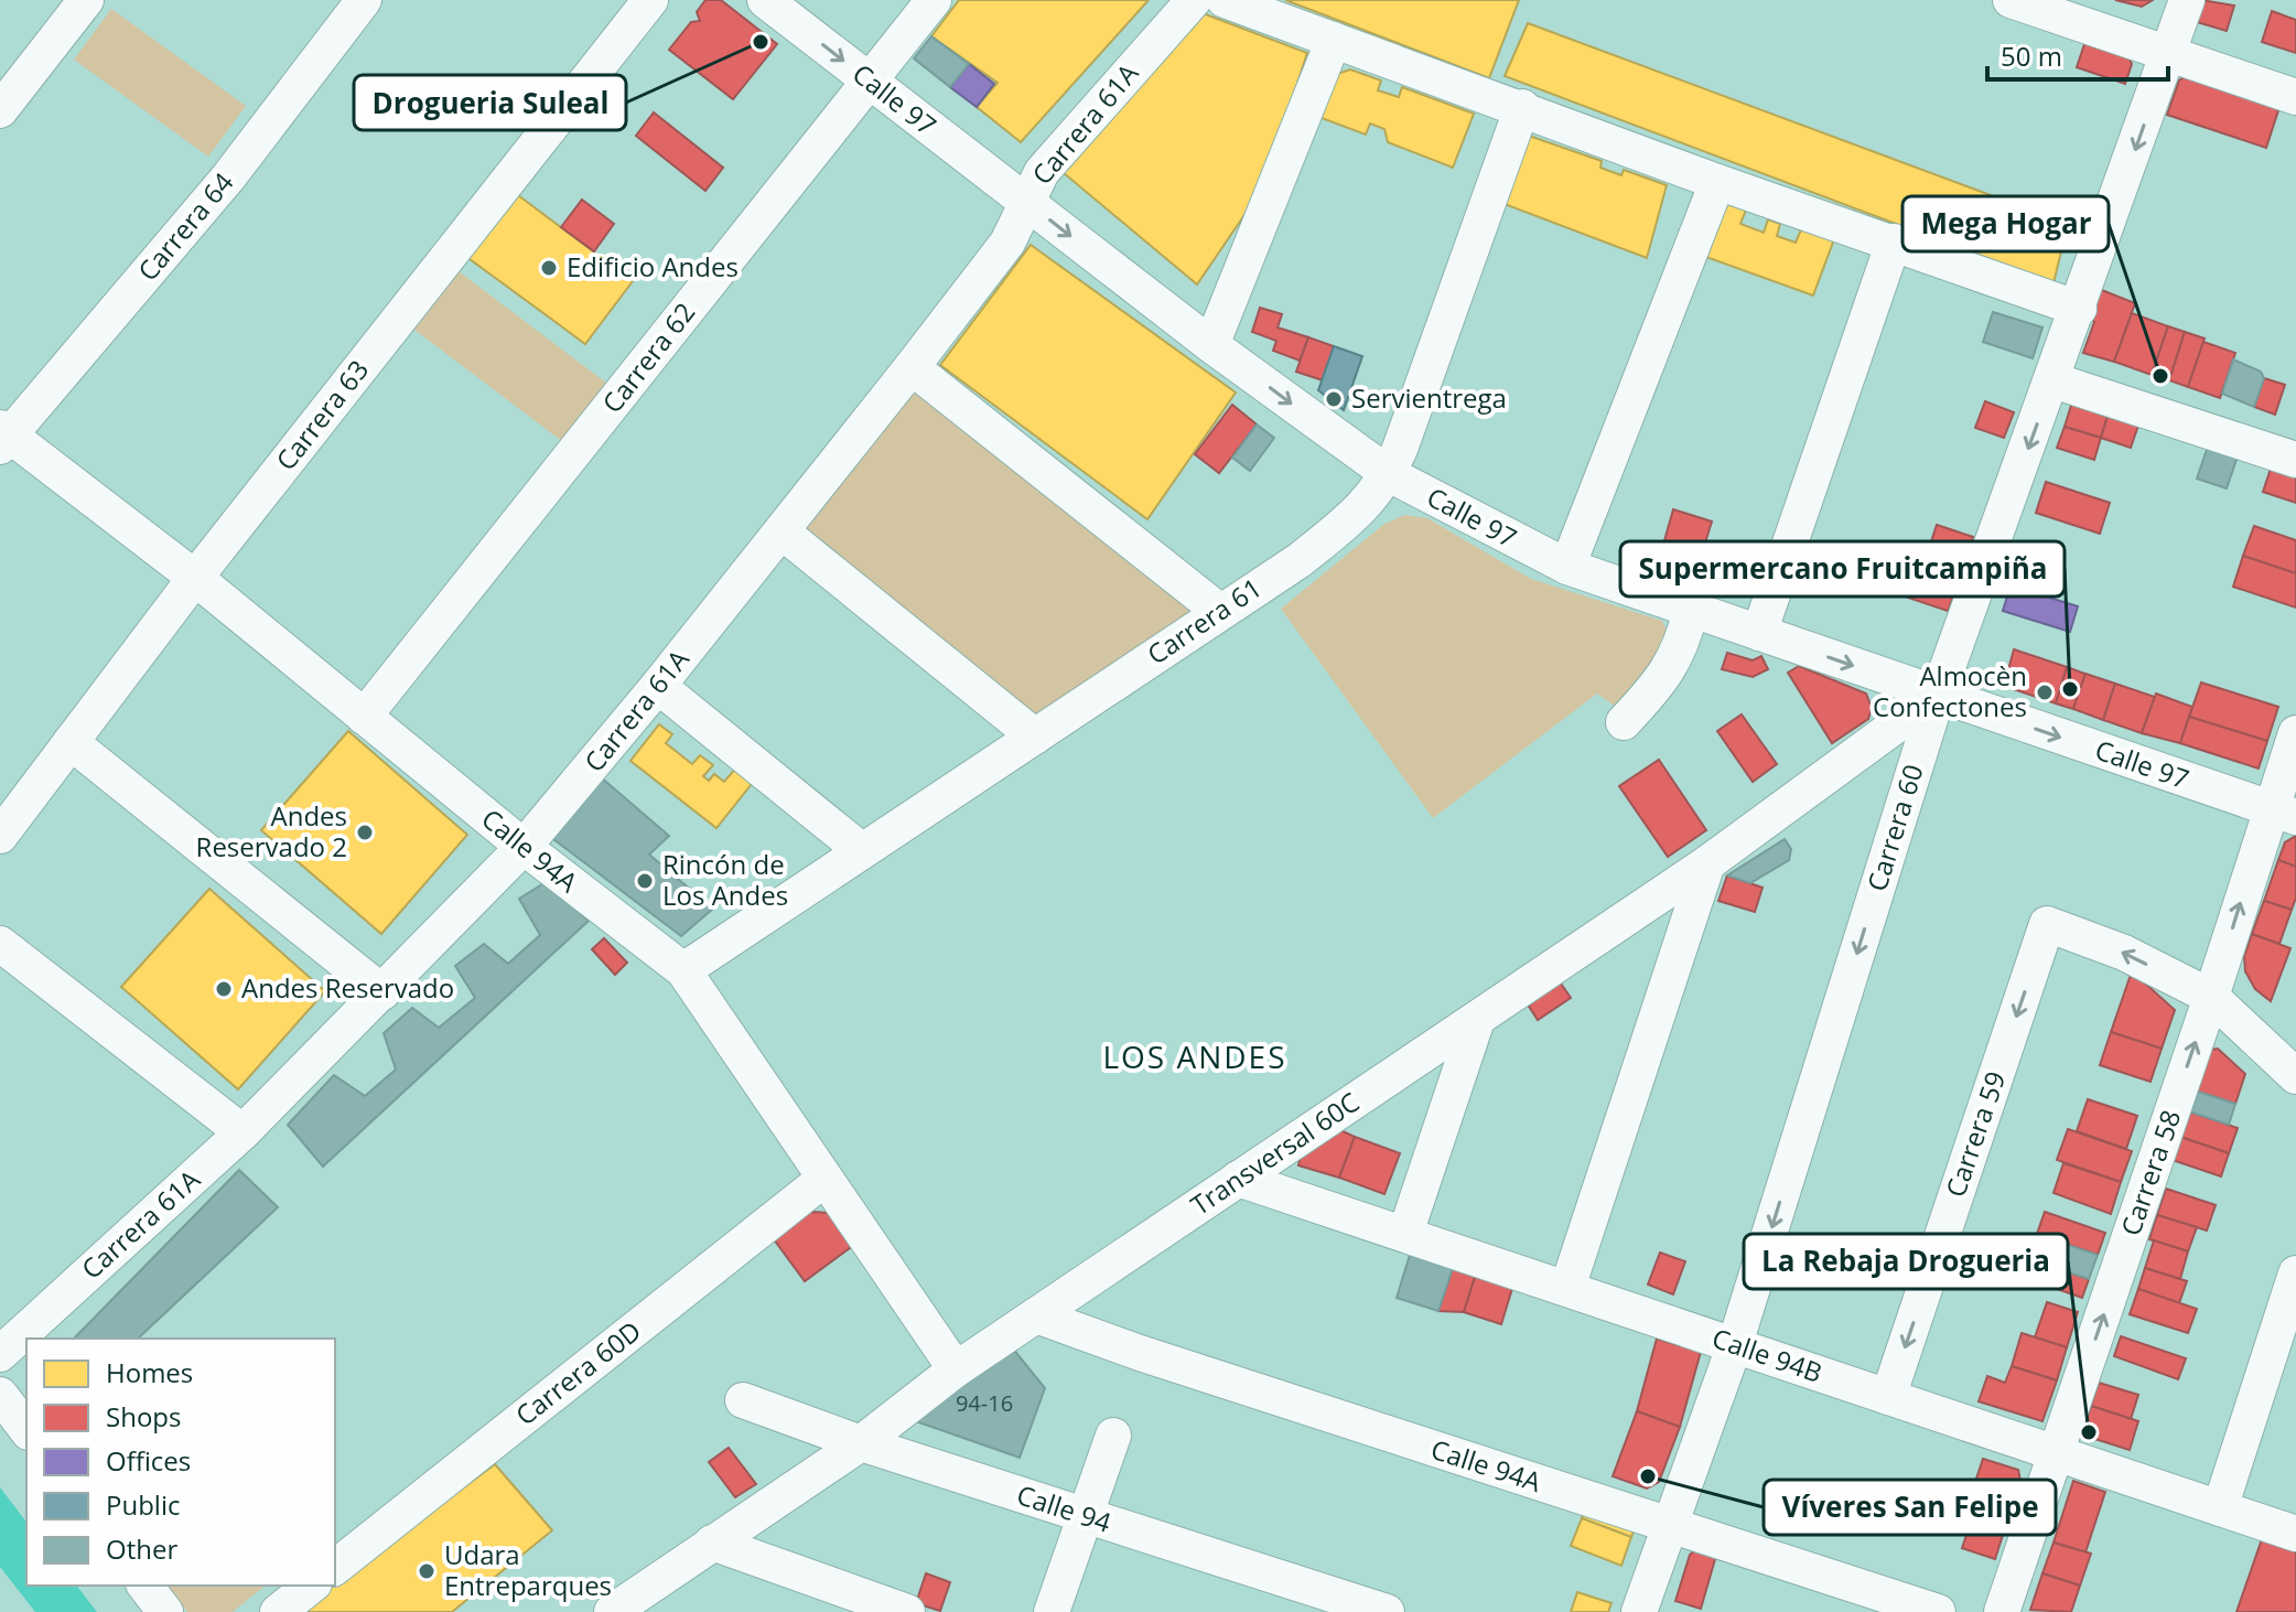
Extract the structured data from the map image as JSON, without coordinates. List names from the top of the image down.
{
  "streets": {
    "street": [
      "Calle 97",
      "Carrera 61A",
      "Carrera 64",
      "Carrera 62",
      "Carrera 63",
      "Carrera 61",
      "Carrera 60",
      "Calle 94A",
      "Carrera 59",
      "Transversal 60C",
      "Carrera 58",
      "Calle 94B",
      "Carrera 60D",
      "Calle 94"
    ]
  },
  "crossings": [
    ["Calle 97", "Carrera 61A"],
    ["Calle 97", "Carrera 62"],
    ["Calle 97", "Carrera 61"],
    ["Calle 97", "Carrera 60"],
    ["Calle 97", "Transversal 60C"],
    ["Calle 97", "Carrera 58"],
    ["Carrera 61A", "Calle 94A"],
    ["Carrera 64", "Calle 94A"],
    ["Carrera 62", "Calle 94A"],
    ["Carrera 63", "Calle 94A"],
    ["Carrera 61", "Calle 94A"],
    ["Carrera 60", "Calle 94A"],
    ["Carrera 60", "Transversal 60C"],
    ["Carrera 60", "Calle 94B"],
    ["Calle 94A", "Transversal 60C"],
    ["Calle 94A", "Carrera 60D"],
    ["Carrera 59", "Carrera 58"],
    ["Carrera 59", "Calle 94B"],
    ["Transversal 60C", "Calle 94B"],
    ["Transversal 60C", "Calle 94"],
    ["Carrera 58", "Calle 94B"]
  ],
  "districts": ["LOS ANDES"],
  "places": [
    "Drogueria Suleal",
    "Edificio Andes",
    "Mega Hogar",
    "Servientrega",
    "Supermercano Fruitcampiña",
    "Almocèn Confectones",
    "Andes Reservado 2",
    "Rincón de Los Andes",
    "Andes Reservado",
    "La Rebaja Drogueria",
    "Víveres San Felipe",
    "Udara Entreparques"
  ],
  "house_numbers": ["94-16"],
  "legend": [
    "Homes",
    "Shops",
    "Offices",
    "Public",
    "Other"
  ],
  "scale_bar": "50 m"
}
